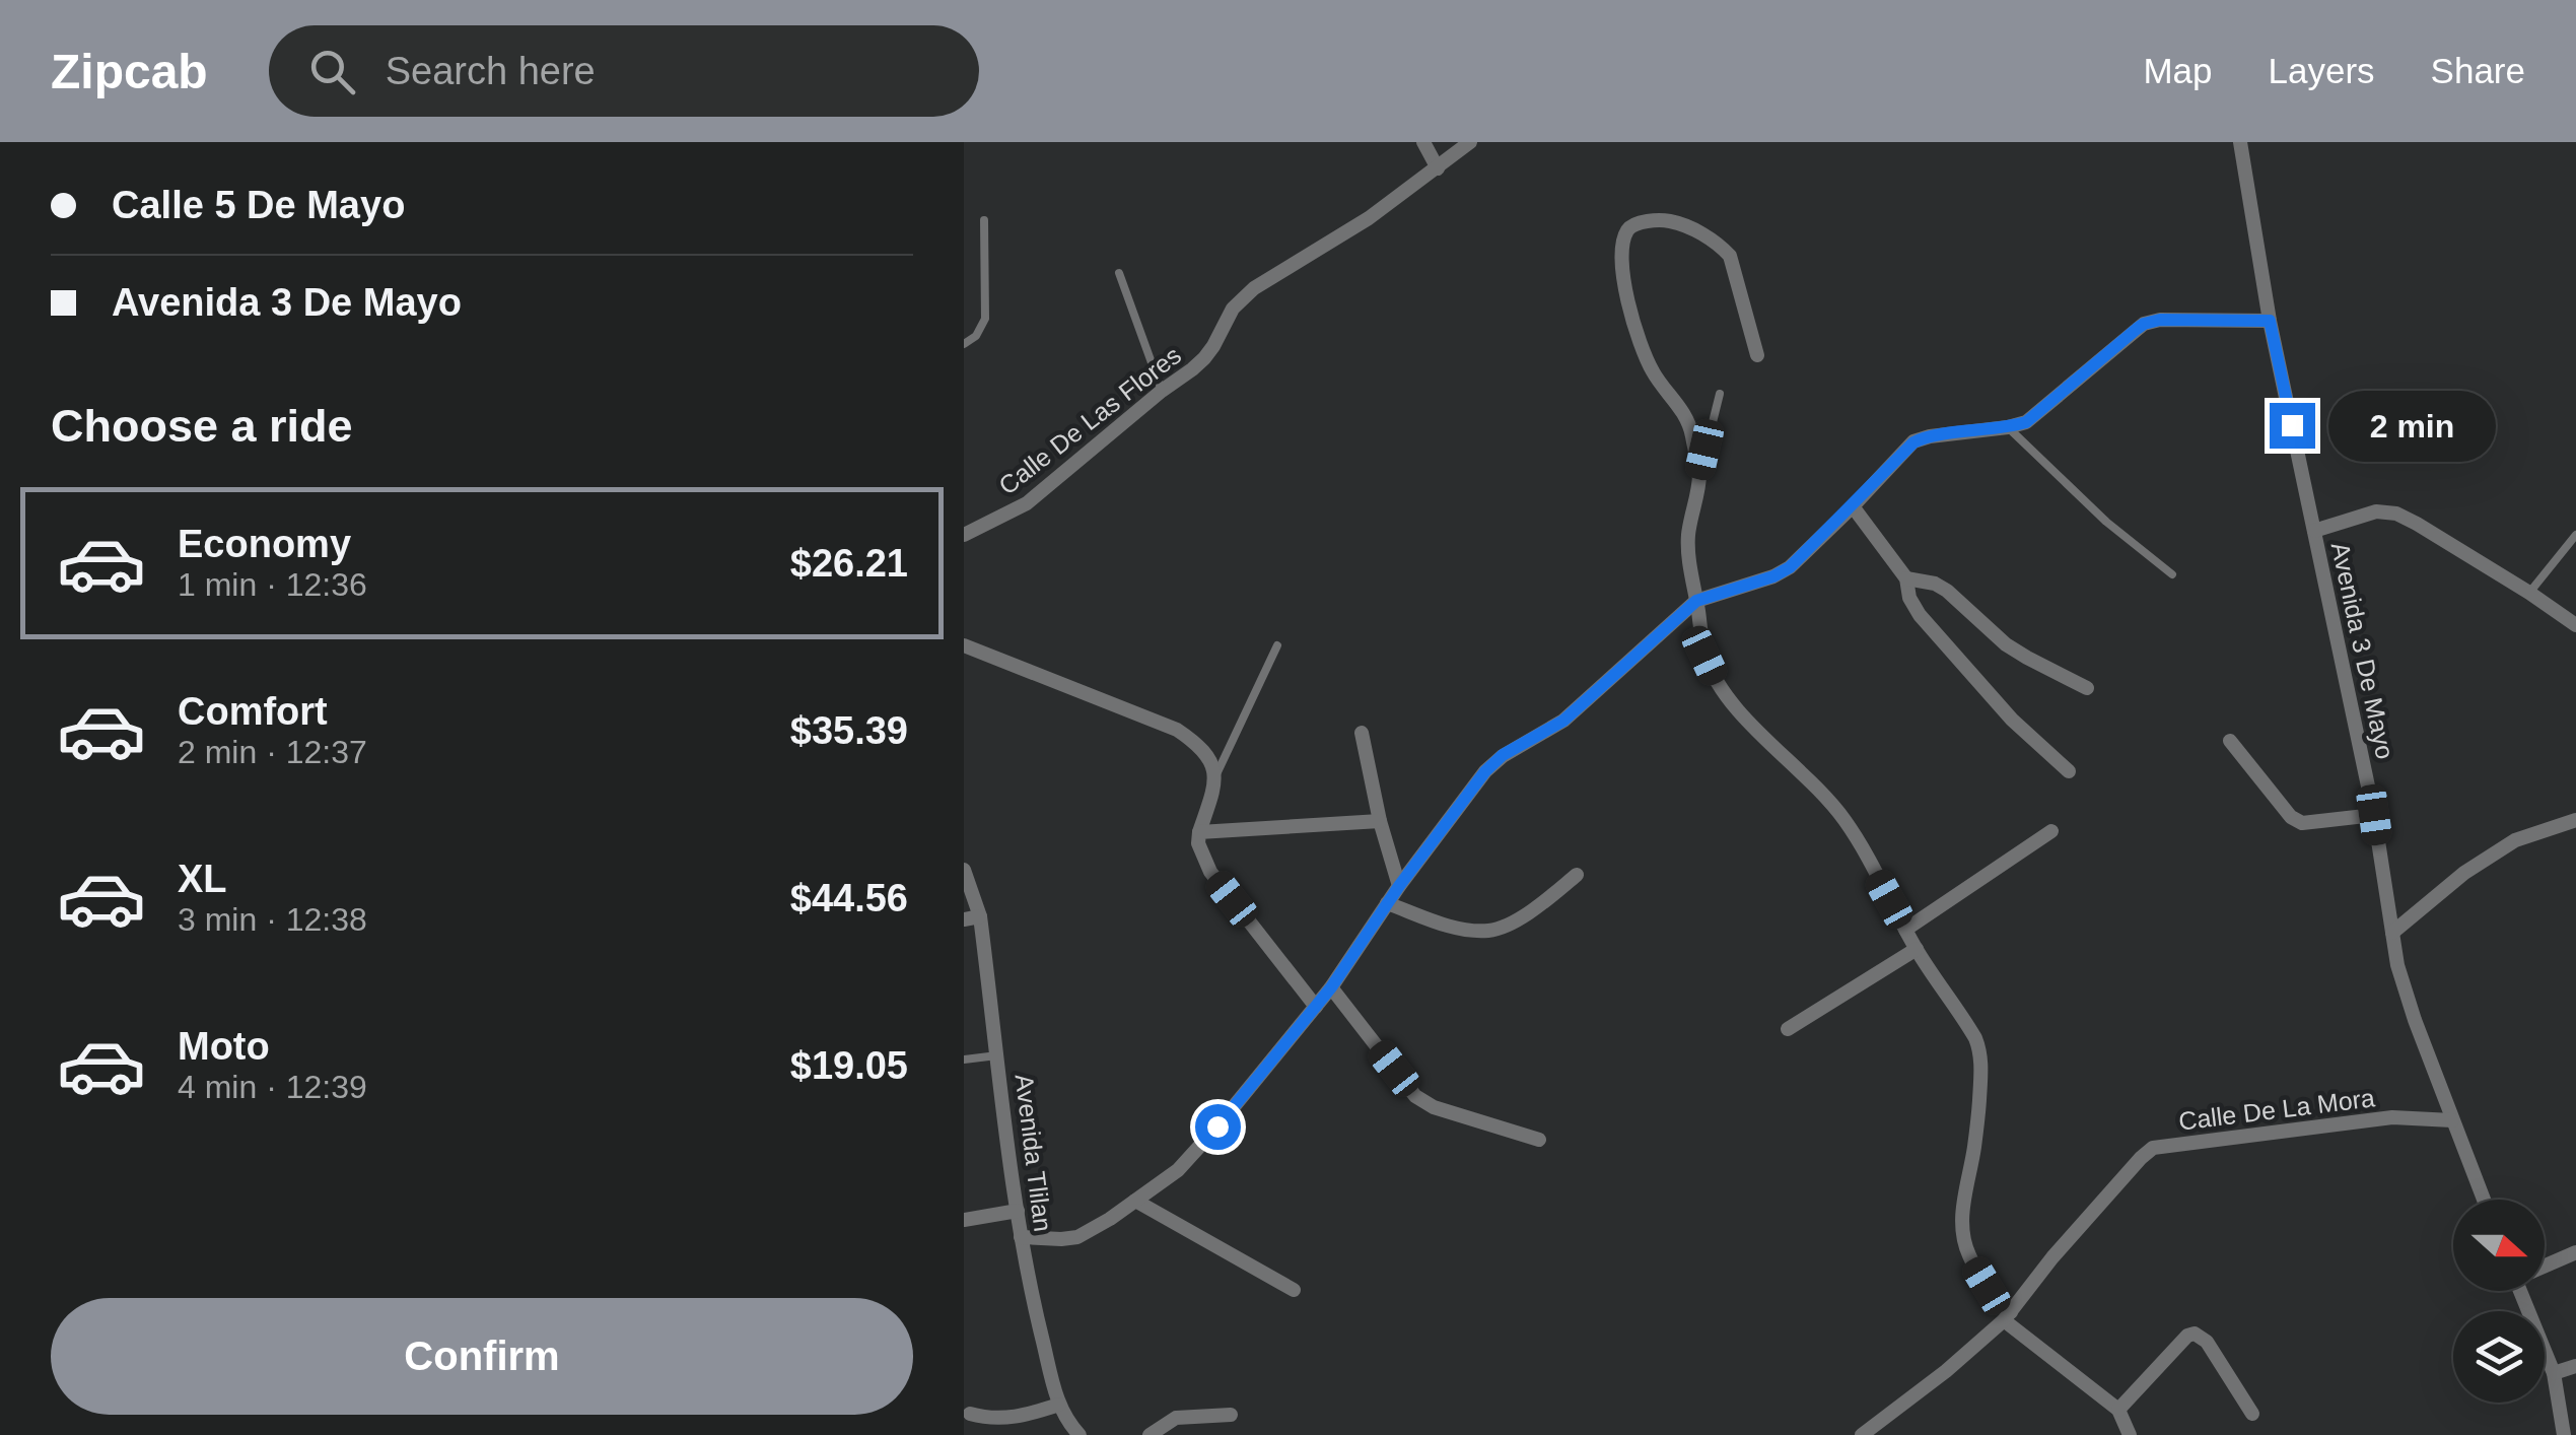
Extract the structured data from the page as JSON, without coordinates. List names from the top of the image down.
{
  "streets": {
    "street": [
      "Calle De Las Flores",
      "Avenida 3 De Mayo",
      "Calle De La Mora",
      "Avenida Tlilan"
    ]
  },
  "crossings": [
    ["Avenida 3 De Mayo", "Calle De La Mora"]
  ],
  "north": "right",
  "page": {
    "header": "Zipcab",
    "search": "Search here",
    "nav": ["Map", "Layers", "Share"],
    "banner": ["Calle 5 De Mayo", "Avenida 3 De Mayo"],
    "heading": "Choose a ride",
    "bubble": "2 min",
    "list": [
      {
        "name": "Economy",
        "note": "1 min · 12:36",
        "value": "$26.21"
      },
      {
        "name": "Comfort",
        "note": "2 min · 12:37",
        "value": "$35.39"
      },
      {
        "name": "XL",
        "note": "3 min · 12:38",
        "value": "$44.56"
      },
      {
        "name": "Moto",
        "note": "4 min · 12:39",
        "value": "$19.05"
      }
    ],
    "buttons": "Confirm"
  }
}
